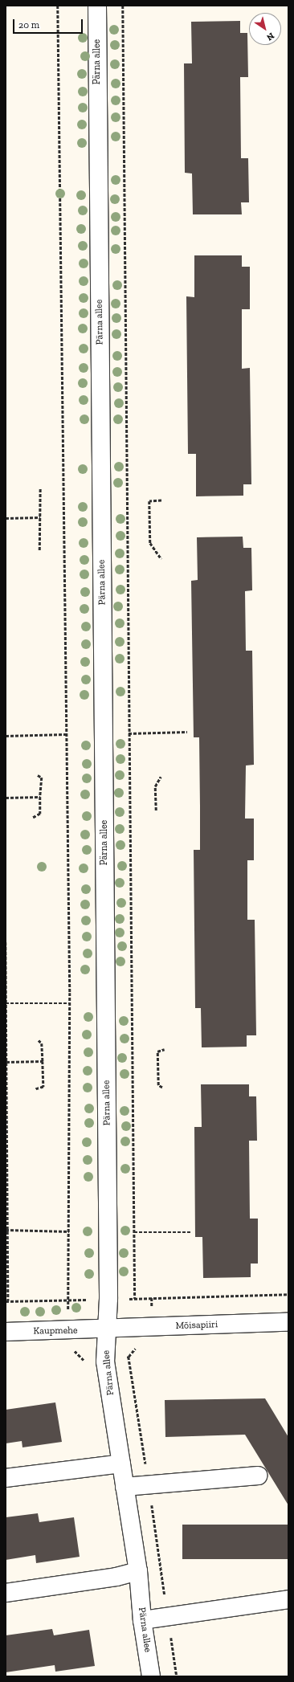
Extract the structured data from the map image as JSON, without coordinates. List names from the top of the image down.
{
  "streets": {
    "street": ["Pärna allee", "Mõisapiiri", "Kaupmehe"]
  },
  "crossings": [
    ["Pärna allee", "Mõisapiiri"],
    ["Pärna allee", "Kaupmehe"],
    ["Mõisapiiri", "Kaupmehe"]
  ],
  "scale_bar": "20 m",
  "north": "bottom right"
}
